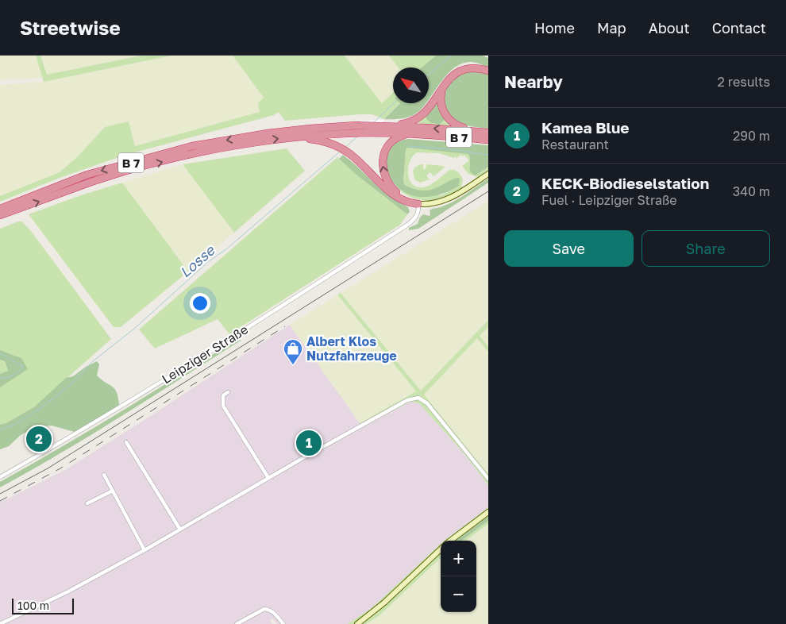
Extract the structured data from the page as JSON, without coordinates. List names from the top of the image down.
{
  "streets": {
    "highway": ["B 7"],
    "street": ["Leipziger Straße"]
  },
  "water": ["Losse"],
  "places": {
    "shop": ["Albert Klos Nutzfahrzeuge"]
  },
  "scale_bar": "100 m",
  "north": "top left",
  "page": {
    "header": "Streetwise",
    "nav": [
      "Home",
      "Map",
      "About",
      "Contact"
    ],
    "heading": ["Nearby", "2 results"],
    "list": [
      {
        "mark": "1",
        "name": "Kamea Blue",
        "note": "Restaurant",
        "value": "290 m"
      },
      {
        "mark": "2",
        "name": "KECK-Biodieselstation",
        "note": "Fuel · Leipziger Straße",
        "value": "340 m"
      }
    ],
    "buttons": ["Save", "Share"],
    "pins": ["2", "1"],
    "map_buttons": ["+", "−"],
    "scale": "100 m"
  }
}
